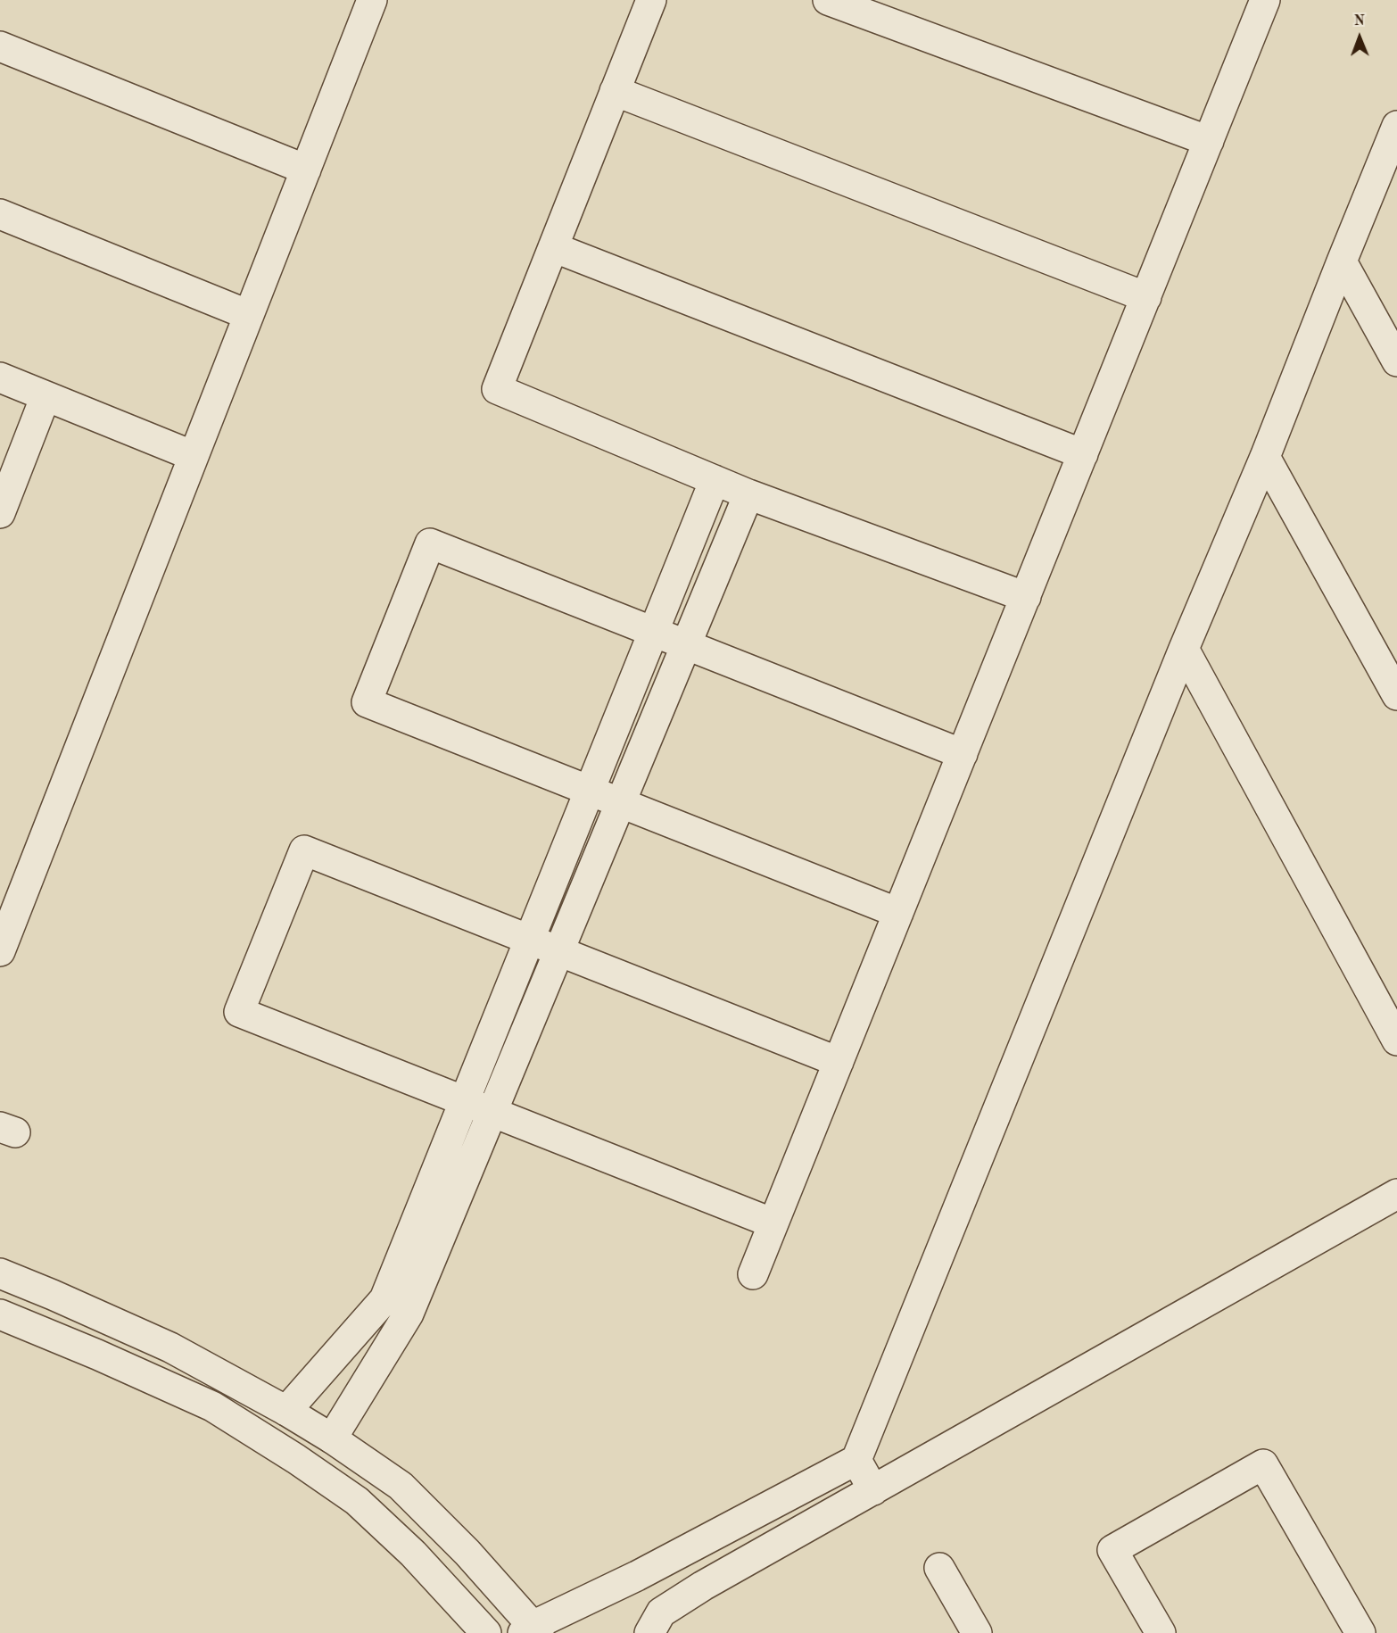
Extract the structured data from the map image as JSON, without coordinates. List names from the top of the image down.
{
  "north": "top"
}
